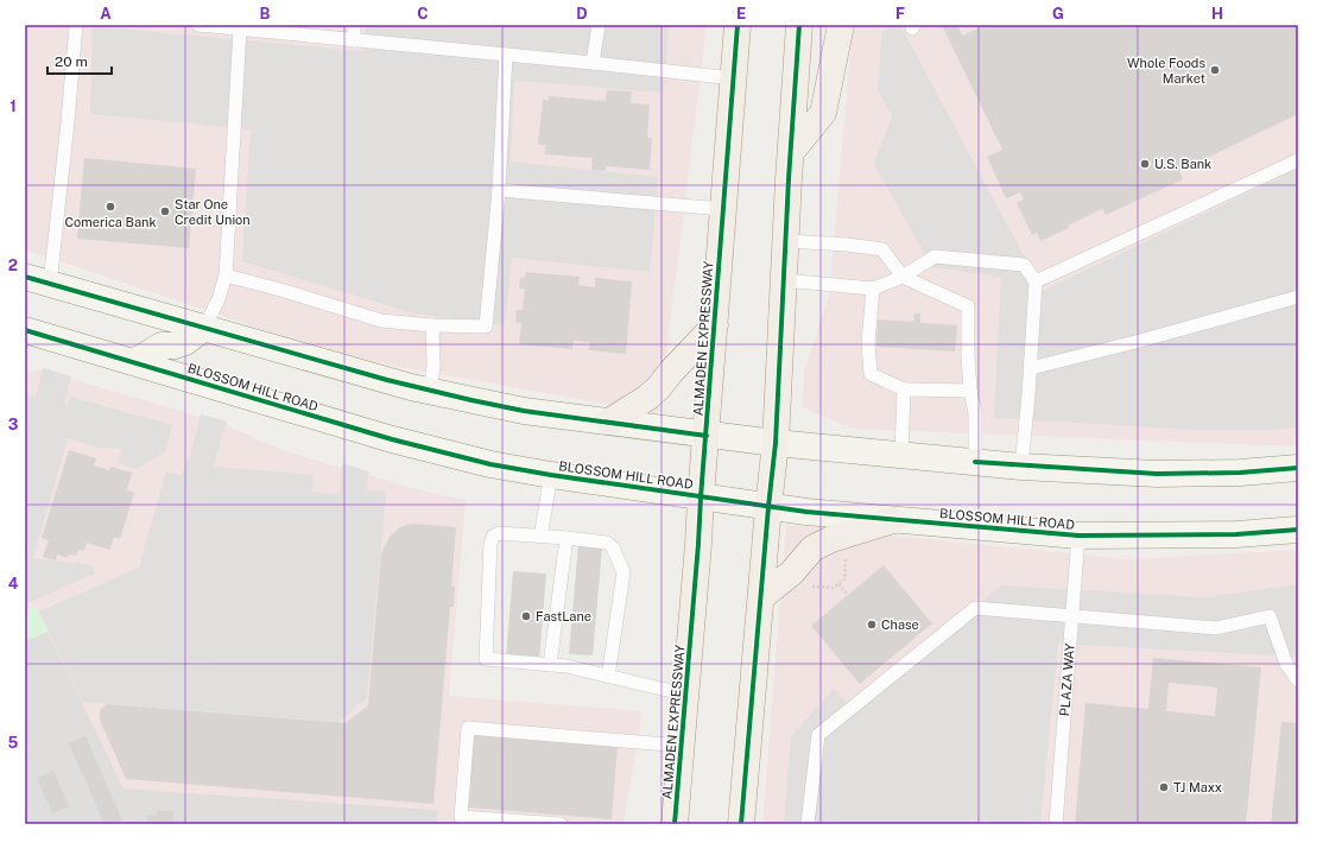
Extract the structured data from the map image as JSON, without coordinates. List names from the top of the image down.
{
  "streets": {
    "main road": ["ALMADEN EXPRESSWAY", "BLOSSOM HILL ROAD"],
    "lane": ["PLAZA WAY"]
  },
  "crossings": [
    ["ALMADEN EXPRESSWAY", "BLOSSOM HILL ROAD"],
    ["BLOSSOM HILL ROAD", "PLAZA WAY"]
  ],
  "places": [
    "Whole Foods Market",
    "U.S. Bank",
    "Comerica Bank",
    "Star One Credit Union",
    "FastLane",
    "Chase",
    "TJ Maxx"
  ],
  "scale_bar": "20 m",
  "grid": {
    "columns": [
      "A",
      "B",
      "C",
      "D",
      "E",
      "F",
      "G",
      "H"
    ],
    "rows": [
      "1",
      "2",
      "3",
      "4",
      "5"
    ]
  }
}
